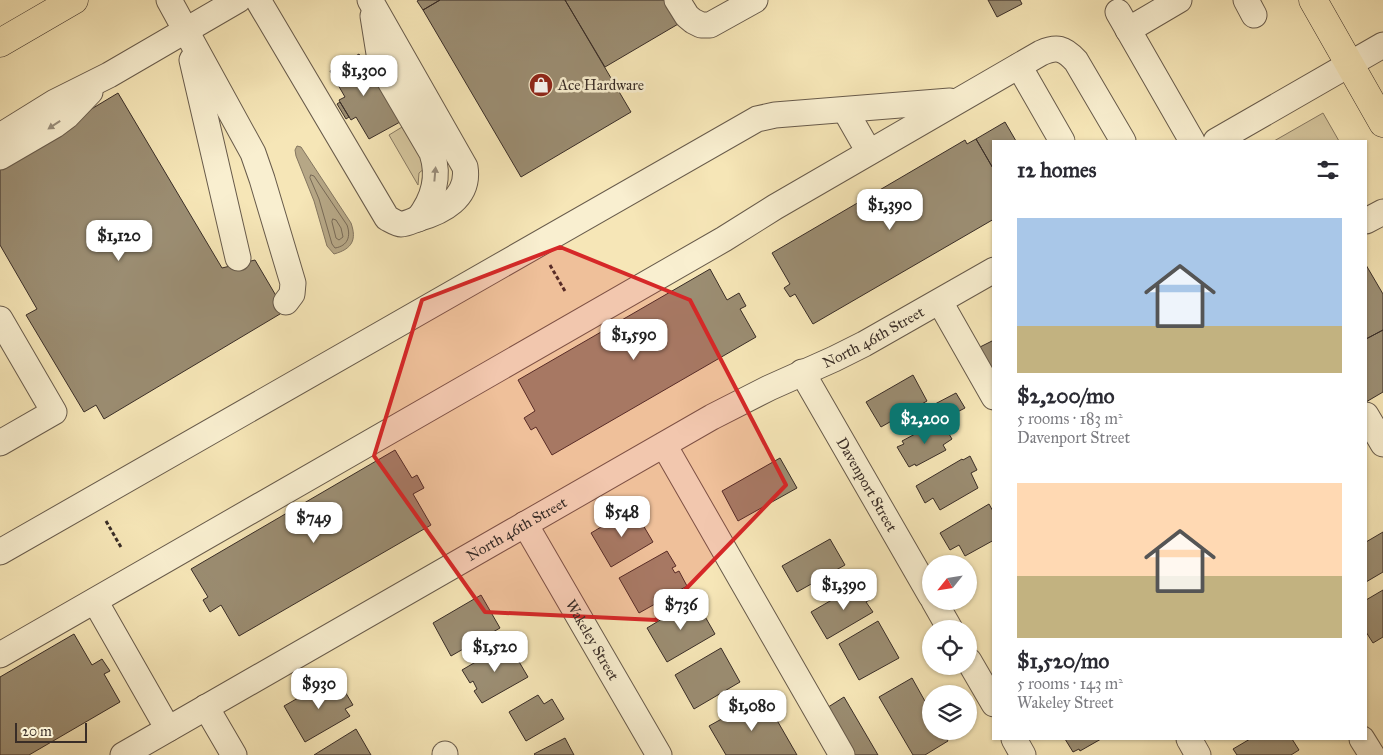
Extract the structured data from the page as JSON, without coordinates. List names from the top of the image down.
{
  "streets": {
    "street": ["North 46th Street", "Davenport Street", "Wakeley Street"]
  },
  "crossings": [
    ["North 46th Street", "Davenport Street"],
    ["North 46th Street", "Wakeley Street"]
  ],
  "places": {
    "shop": ["Ace Hardware"]
  },
  "scale_bar": "20 m",
  "north": "bottom left",
  "page": {
    "price": [
      "$1,300",
      "$1,390",
      "$1,120",
      "$1,590",
      "$2,200",
      "$548",
      "$749",
      "$1,390",
      "$736",
      "$1,520",
      "$930",
      "$1,080"
    ],
    "heading": "12 homes",
    "list": [
      {
        "name": "$2,200/mo",
        "note": "5 rooms · 183 m² · Davenport Street"
      },
      {
        "name": "$1,520/mo",
        "note": "5 rooms · 143 m² · Wakeley Street"
      }
    ],
    "scale": "20 m"
  }
}
